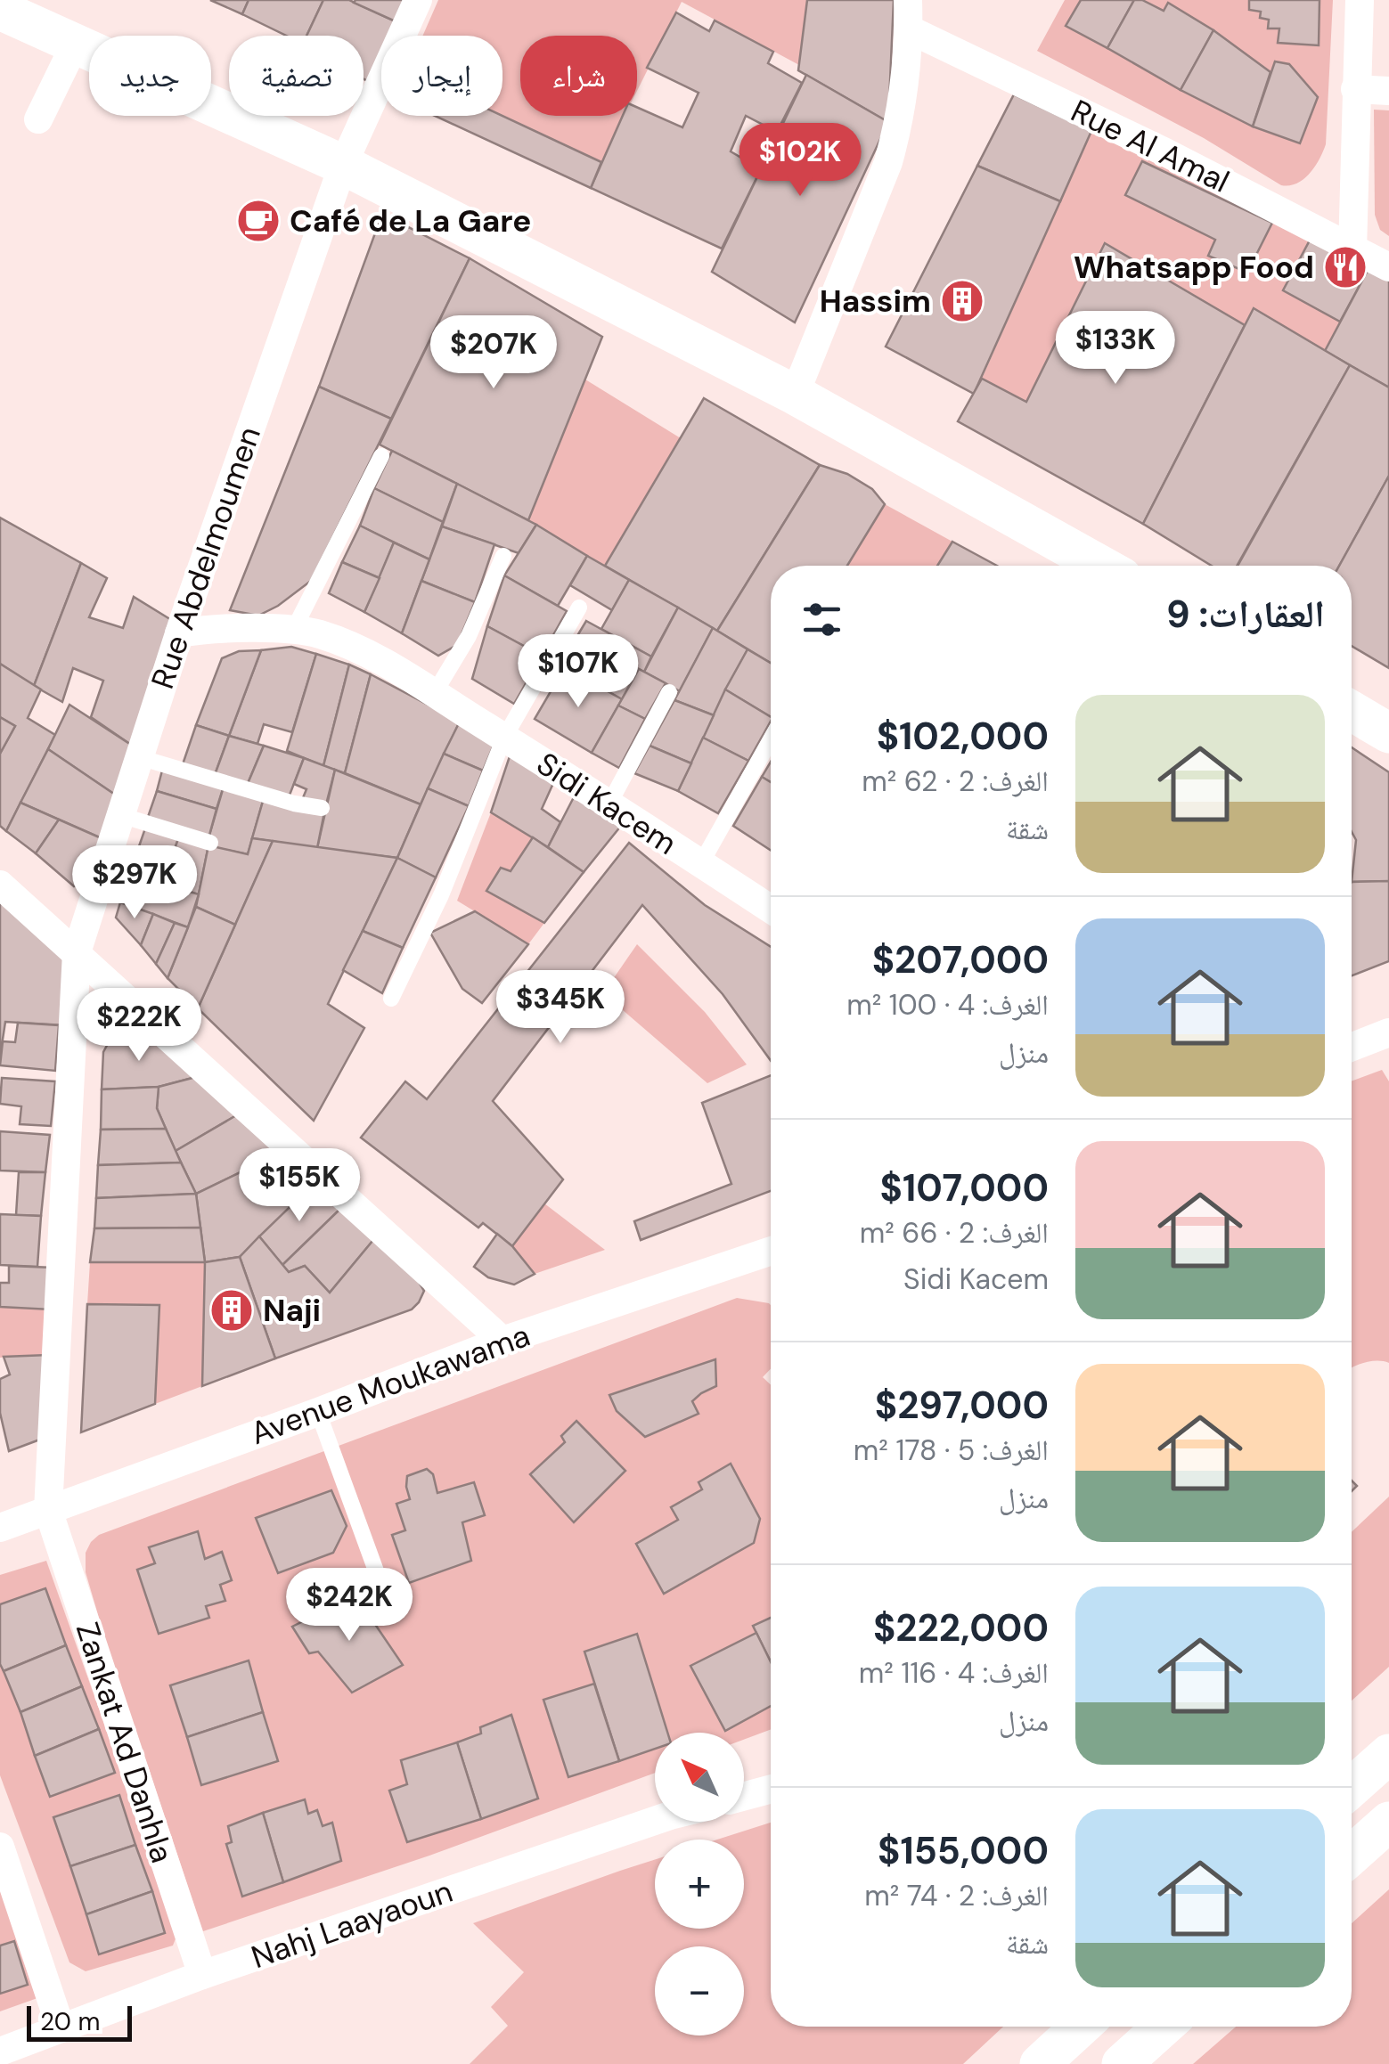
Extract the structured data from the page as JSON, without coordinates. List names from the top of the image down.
{
  "streets": {
    "street": [
      "Rue Al Amal",
      "Rue Abdelmoumen",
      "Sidi Kacem",
      "Avenue Moukawama",
      "Zankat Ad Danhla",
      "Nahj Laayaoun"
    ]
  },
  "crossings": [
    ["Rue Abdelmoumen", "Sidi Kacem"],
    ["Rue Abdelmoumen", "Avenue Moukawama"],
    ["Rue Abdelmoumen", "Zankat Ad Danhla"],
    ["Avenue Moukawama", "Zankat Ad Danhla"],
    ["Zankat Ad Danhla", "Nahj Laayaoun"]
  ],
  "places": {
    "cafe": ["Café de La Gare"],
    "restaurant": ["Whatsapp Food"],
    "building": ["Hassim", "Naji"]
  },
  "scale_bar": "20 m",
  "north": "top left",
  "page": {
    "chip": [
      "شراء",
      "إيجار",
      "تصفية",
      "جديد"
    ],
    "price": [
      "$102K",
      "$133K",
      "$207K",
      "$107K",
      "$297K",
      "$345K",
      "$222K",
      "$155K",
      "$242K"
    ],
    "heading": "العقارات: 9",
    "list": [
      {
        "name": "$102,000",
        "note": "الغرف: 2 · 62 m² · شقة"
      },
      {
        "name": "$207,000",
        "note": "الغرف: 4 · 100 m² · منزل"
      },
      {
        "name": "$107,000",
        "note": "الغرف: 2 · 66 m² · Sidi Kacem"
      },
      {
        "name": "$297,000",
        "note": "الغرف: 5 · 178 m² · منزل"
      },
      {
        "name": "$222,000",
        "note": "الغرف: 4 · 116 m² · منزل"
      },
      {
        "name": "$155,000",
        "note": "الغرف: 2 · 74 m² · شقة"
      }
    ],
    "map_buttons": ["+", "−"],
    "scale": "20 m"
  }
}
